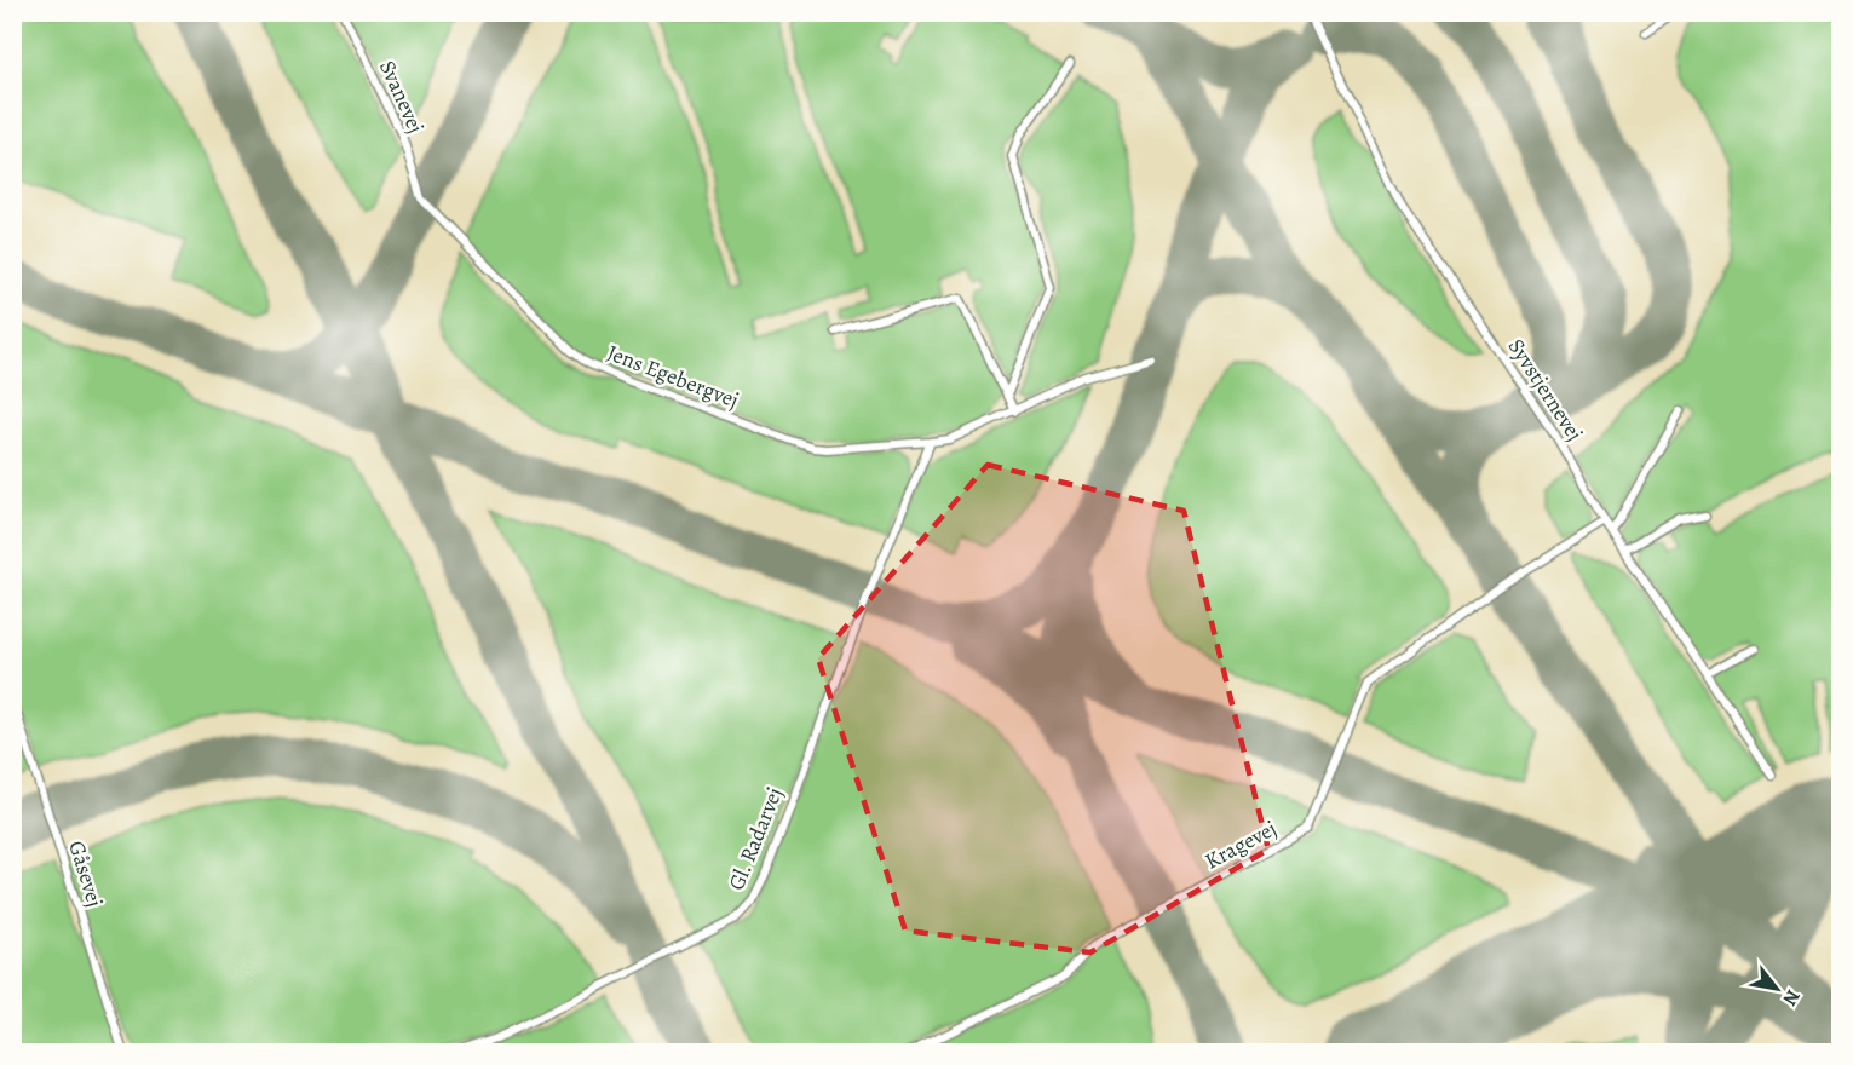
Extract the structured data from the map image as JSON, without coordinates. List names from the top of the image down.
{
  "streets": {
    "lane": [
      "Svanevej",
      "Jens Egebergvej",
      "Syvstjernevej",
      "Gl. Radarvej",
      "Kragevej",
      "Gåsevej"
    ]
  },
  "crossings": [
    ["Svanevej", "Jens Egebergvej"],
    ["Jens Egebergvej", "Gl. Radarvej"],
    ["Syvstjernevej", "Kragevej"]
  ],
  "north": "bottom right"
}
